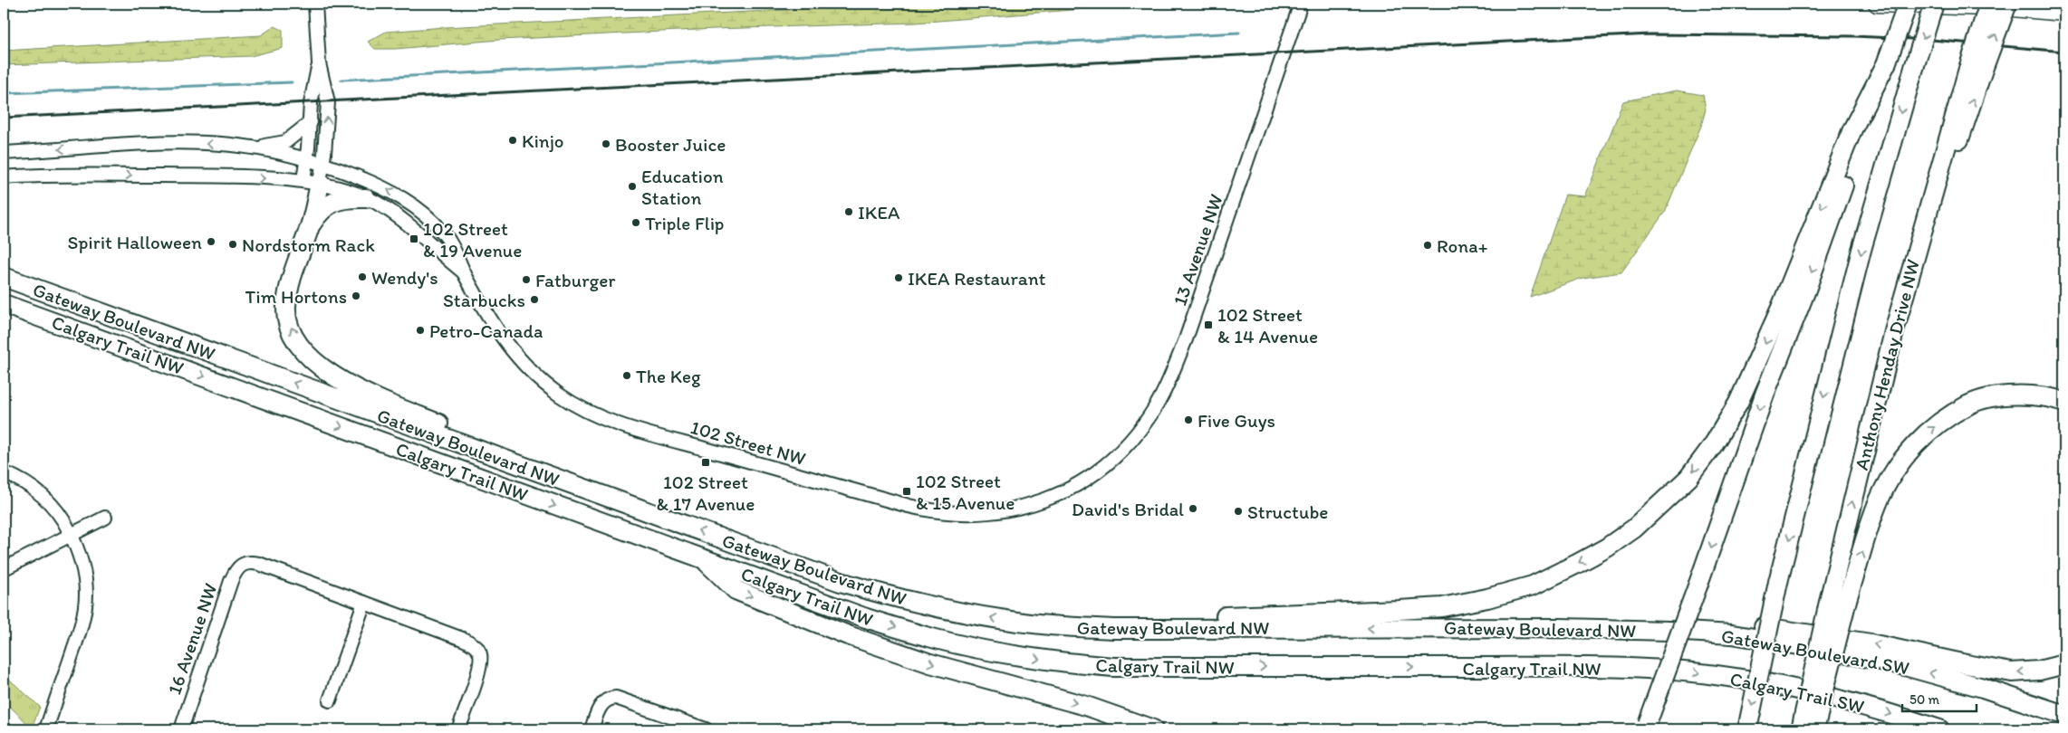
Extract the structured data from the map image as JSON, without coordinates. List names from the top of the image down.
{
  "streets": {
    "highway": [
      "Gateway Boulevard NW",
      "Calgary Trail NW",
      "Anthony Henday Drive NW",
      "Gateway Boulevard SW",
      "Calgary Trail SW"
    ],
    "street": ["13 Avenue NW", "102 Street NW", "16 Avenue NW"]
  },
  "crossings": [
    ["13 Avenue NW", "102 Street NW"],
    ["Gateway Boulevard NW", "Gateway Boulevard SW"],
    ["Calgary Trail NW", "Calgary Trail SW"]
  ],
  "places": {
    "other": [
      "Kinjo",
      "Booster Juice",
      "Education Station",
      "IKEA",
      "Triple Flip",
      "Spirit Halloween",
      "Nordstorm Rack",
      "Rona+",
      "Wendy's",
      "IKEA Restaurant",
      "Fatburger",
      "Tim Hortons",
      "Starbucks",
      "Petro-Canada",
      "The Keg",
      "Five Guys",
      "David's Bridal",
      "Structube"
    ],
    "transit": [
      "102 Street & 19 Avenue",
      "102 Street & 14 Avenue",
      "102 Street & 17 Avenue",
      "102 Street & 15 Avenue"
    ]
  },
  "scale_bar": "50 m"
}
